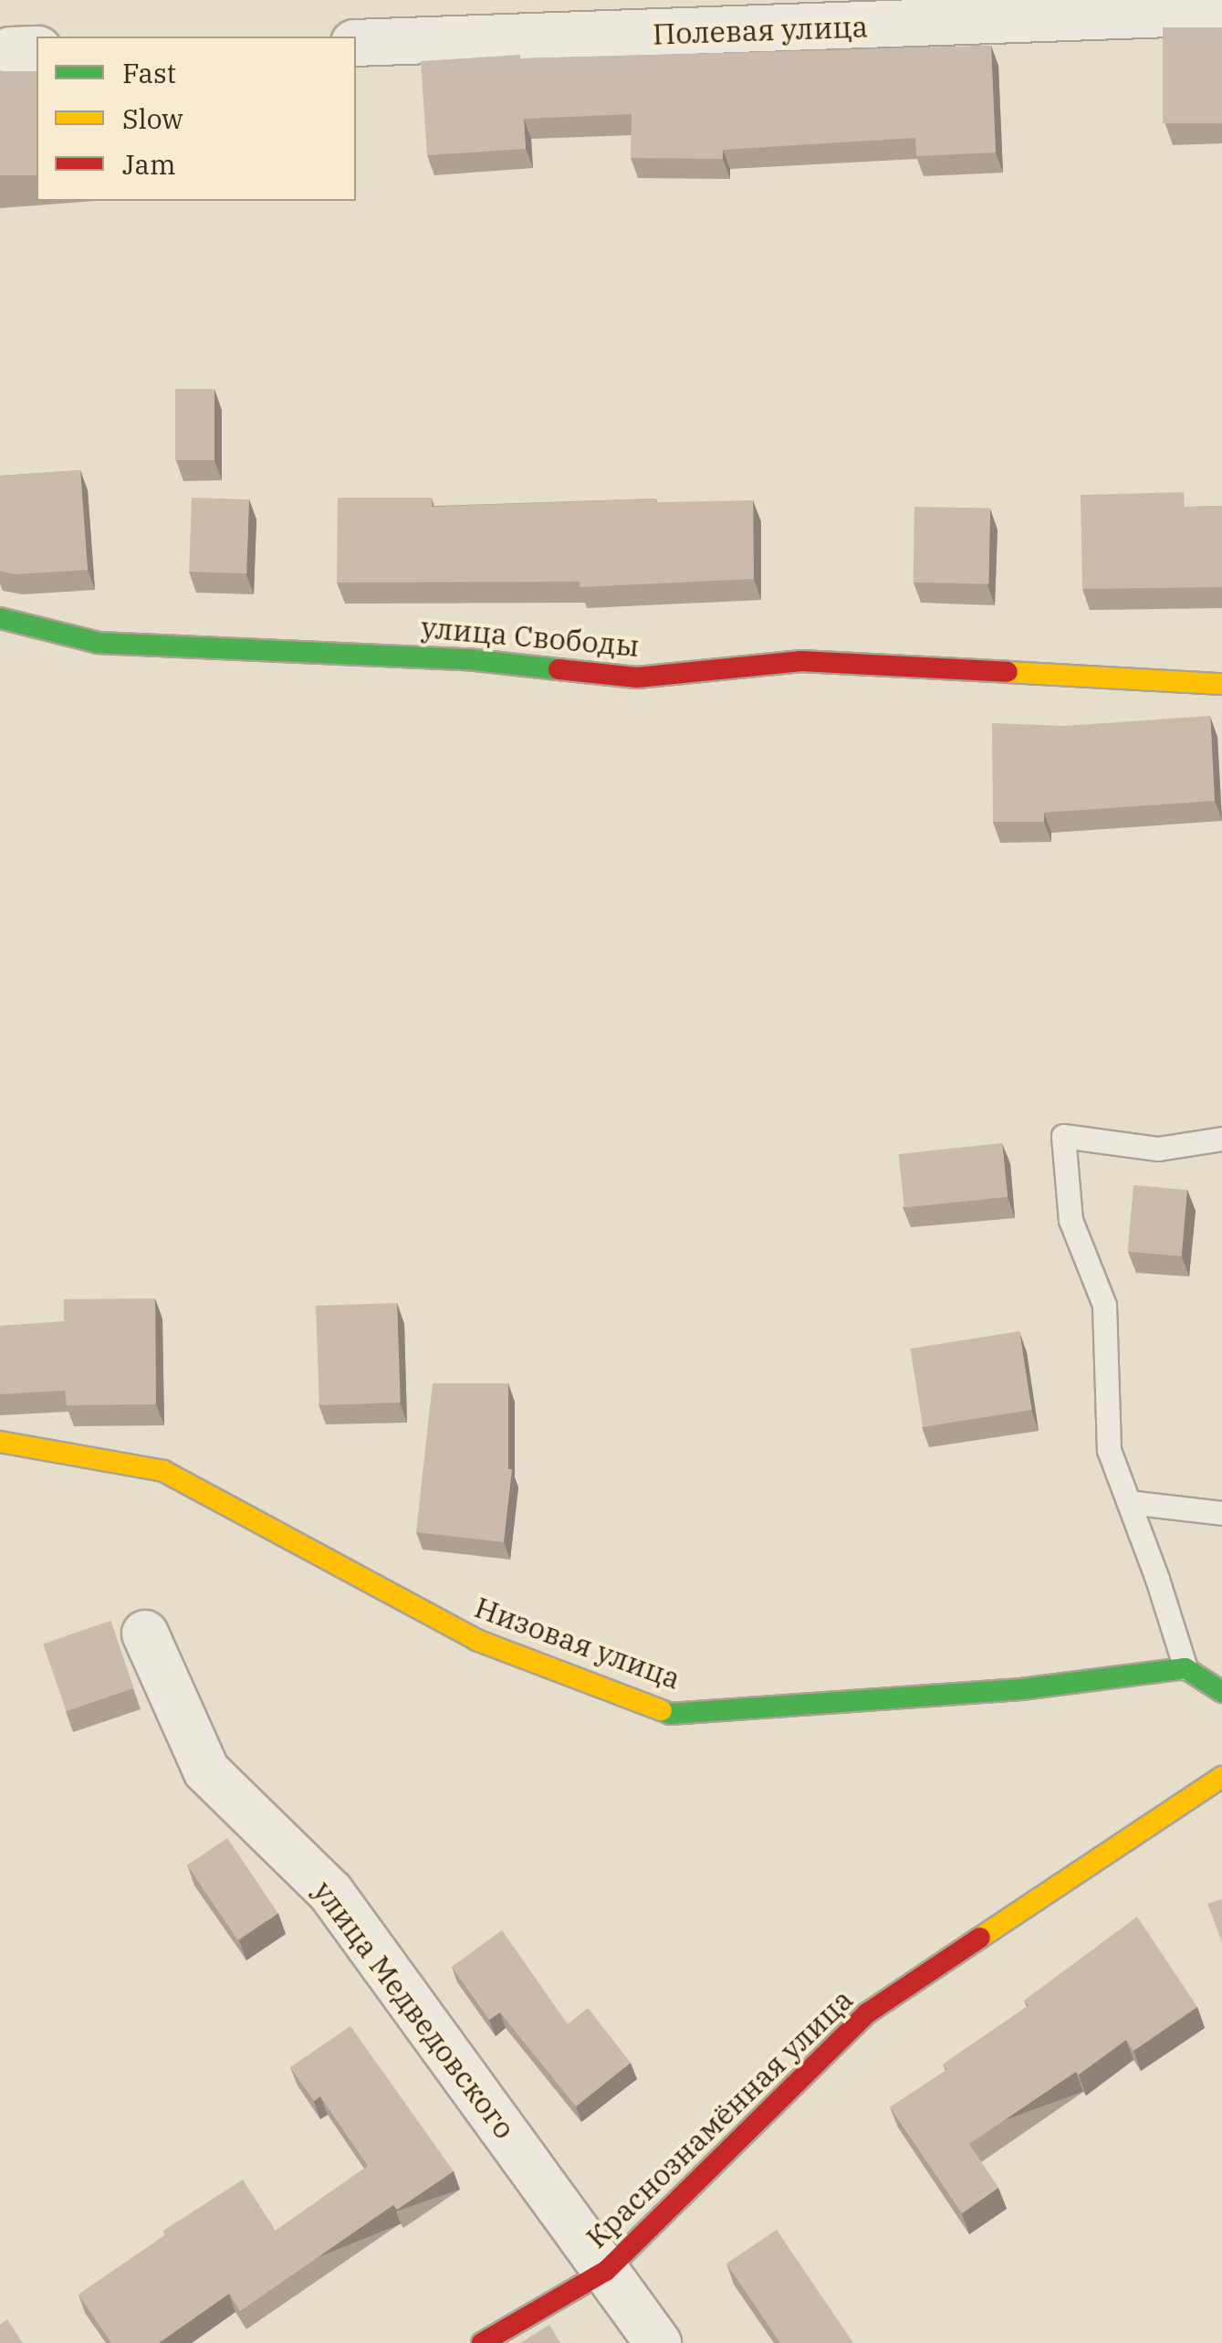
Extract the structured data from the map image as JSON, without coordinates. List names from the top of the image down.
{
  "streets": {
    "street": [
      "Полевая улица",
      "улица Свободы",
      "Низовая улица",
      "улица Медведовского",
      "Краснознамённая улица"
    ]
  },
  "crossings": [
    ["улица Медведовского", "Краснознамённая улица"]
  ],
  "legend": ["Fast", "Slow", "Jam"]
}
